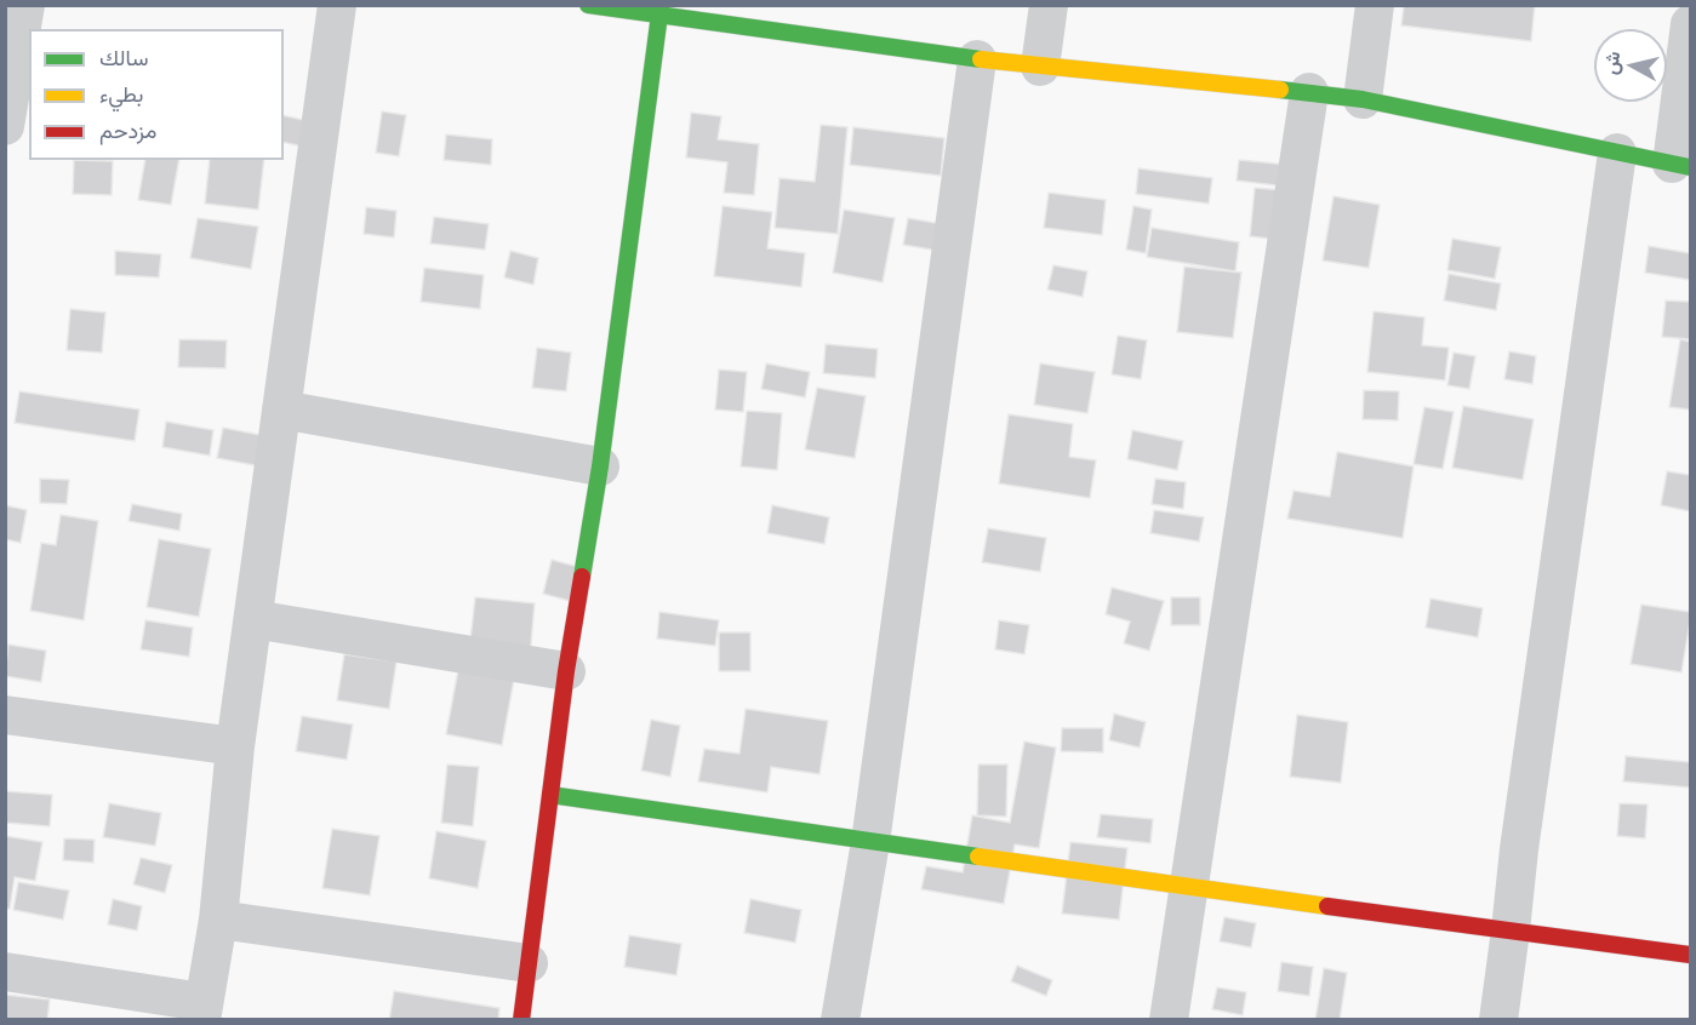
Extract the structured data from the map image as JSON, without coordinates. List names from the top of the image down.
{
  "legend": ["سالك", "بطيء", "مزدحم"],
  "north": "left"
}
